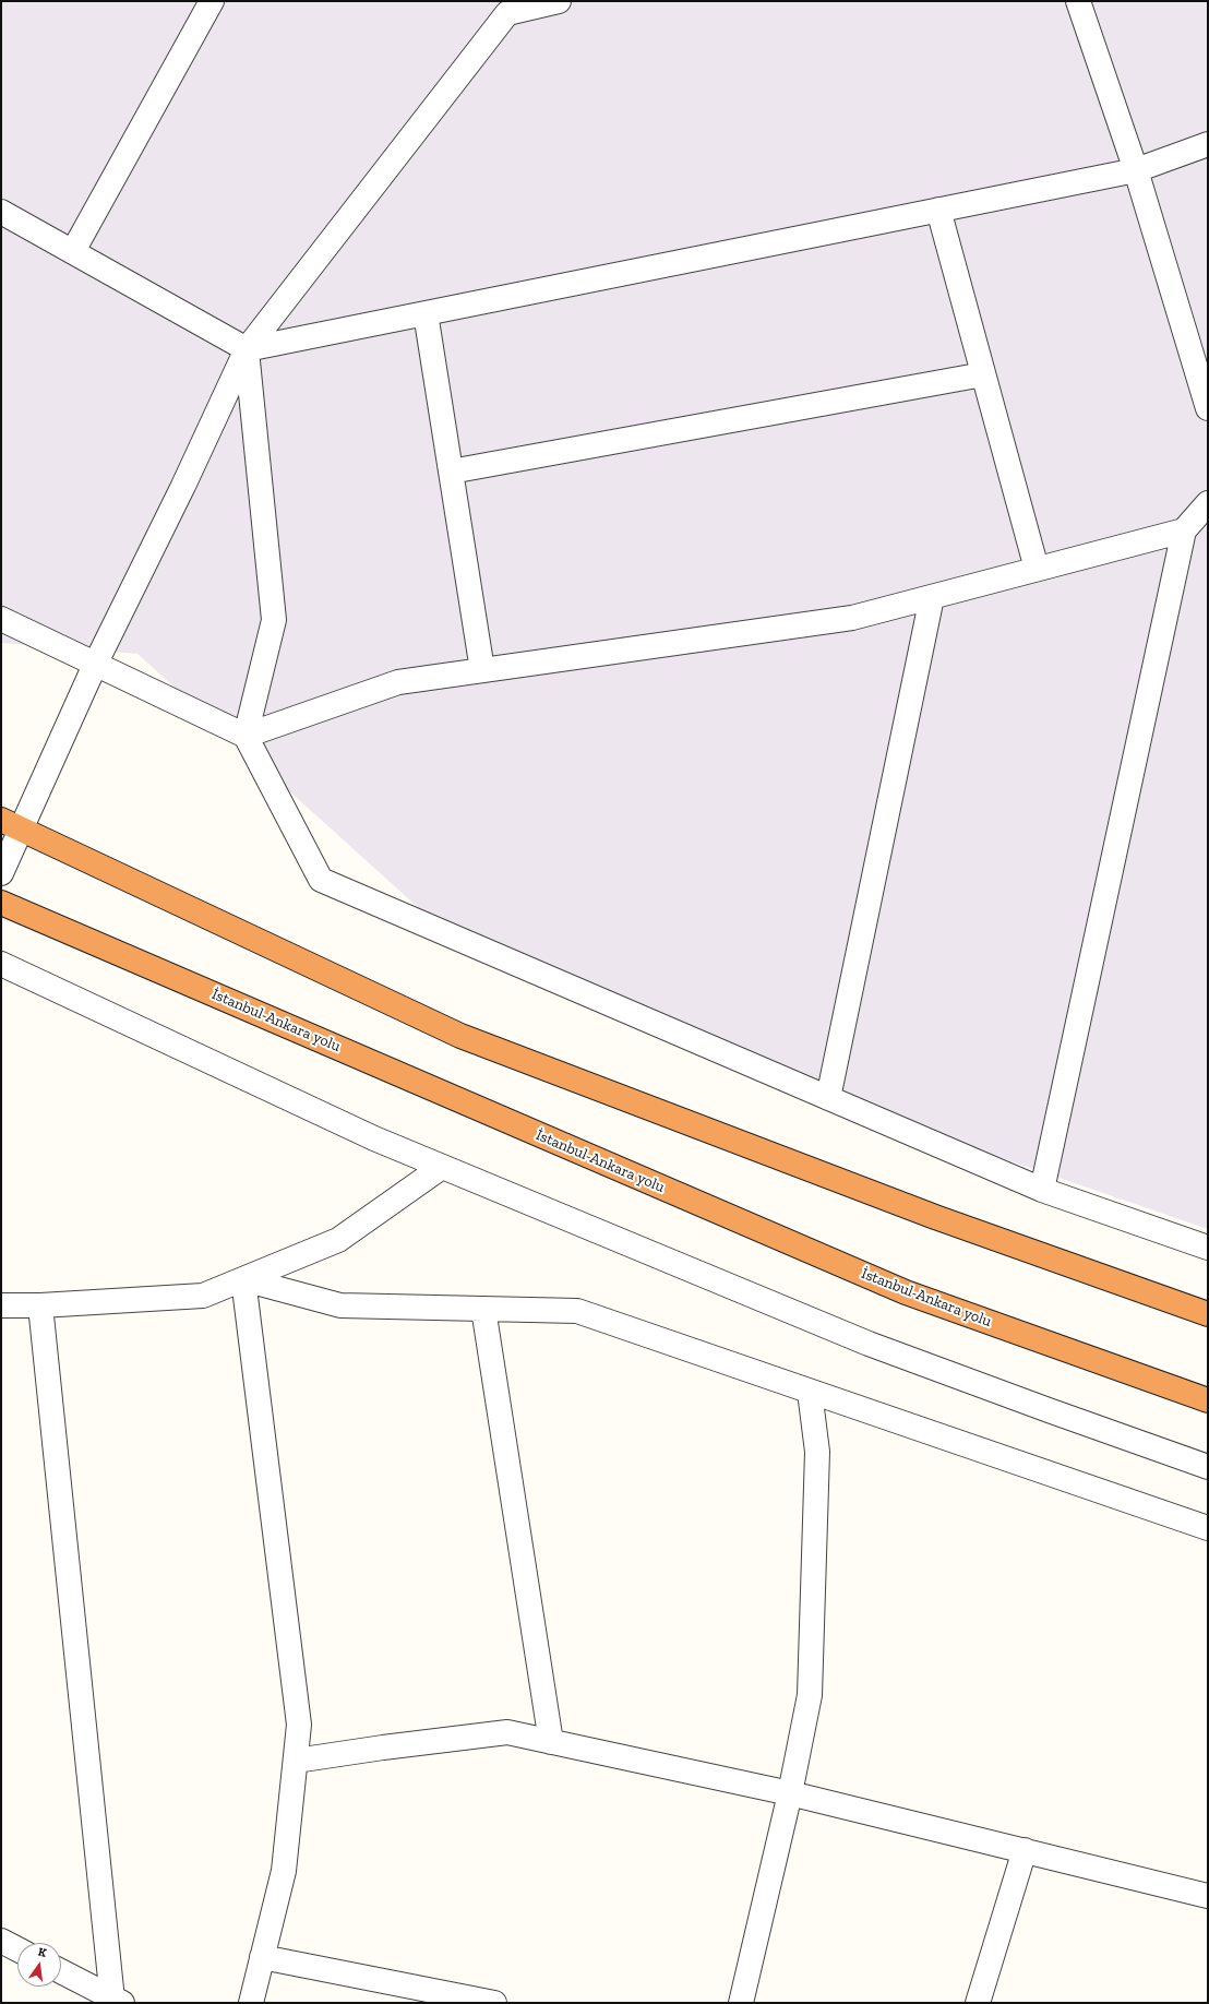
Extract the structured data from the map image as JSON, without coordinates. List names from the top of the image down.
{
  "streets": {
    "highway": ["İstanbul-Ankara yolu"]
  },
  "north": "top"
}
